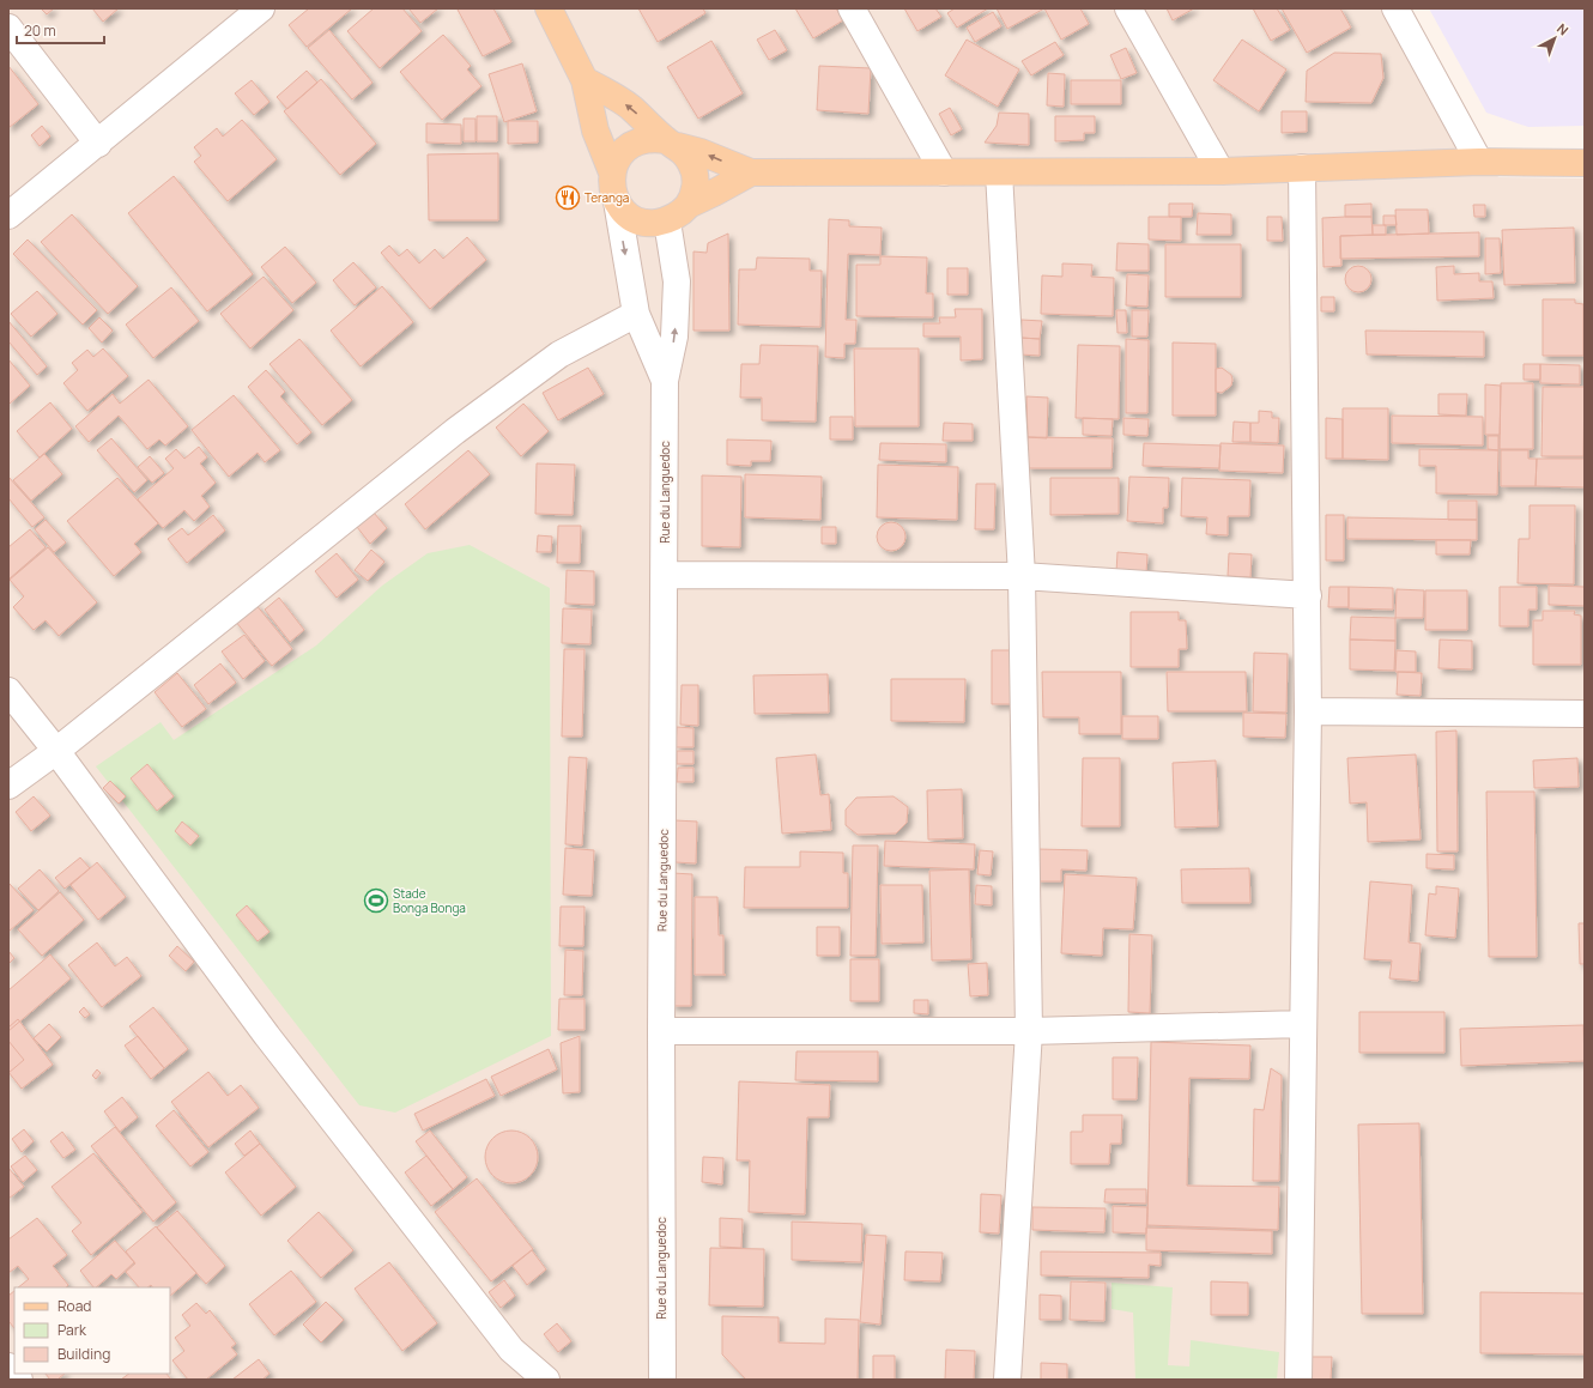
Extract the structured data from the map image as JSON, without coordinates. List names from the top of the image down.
{
  "streets": {
    "street": ["Rue du Languedoc"]
  },
  "places": {
    "restaurant": ["Teranga"],
    "sports": ["Stade Bonga Bonga"]
  },
  "legend": ["Road", "Park", "Building"],
  "scale_bar": "20 m",
  "north": "top right"
}
